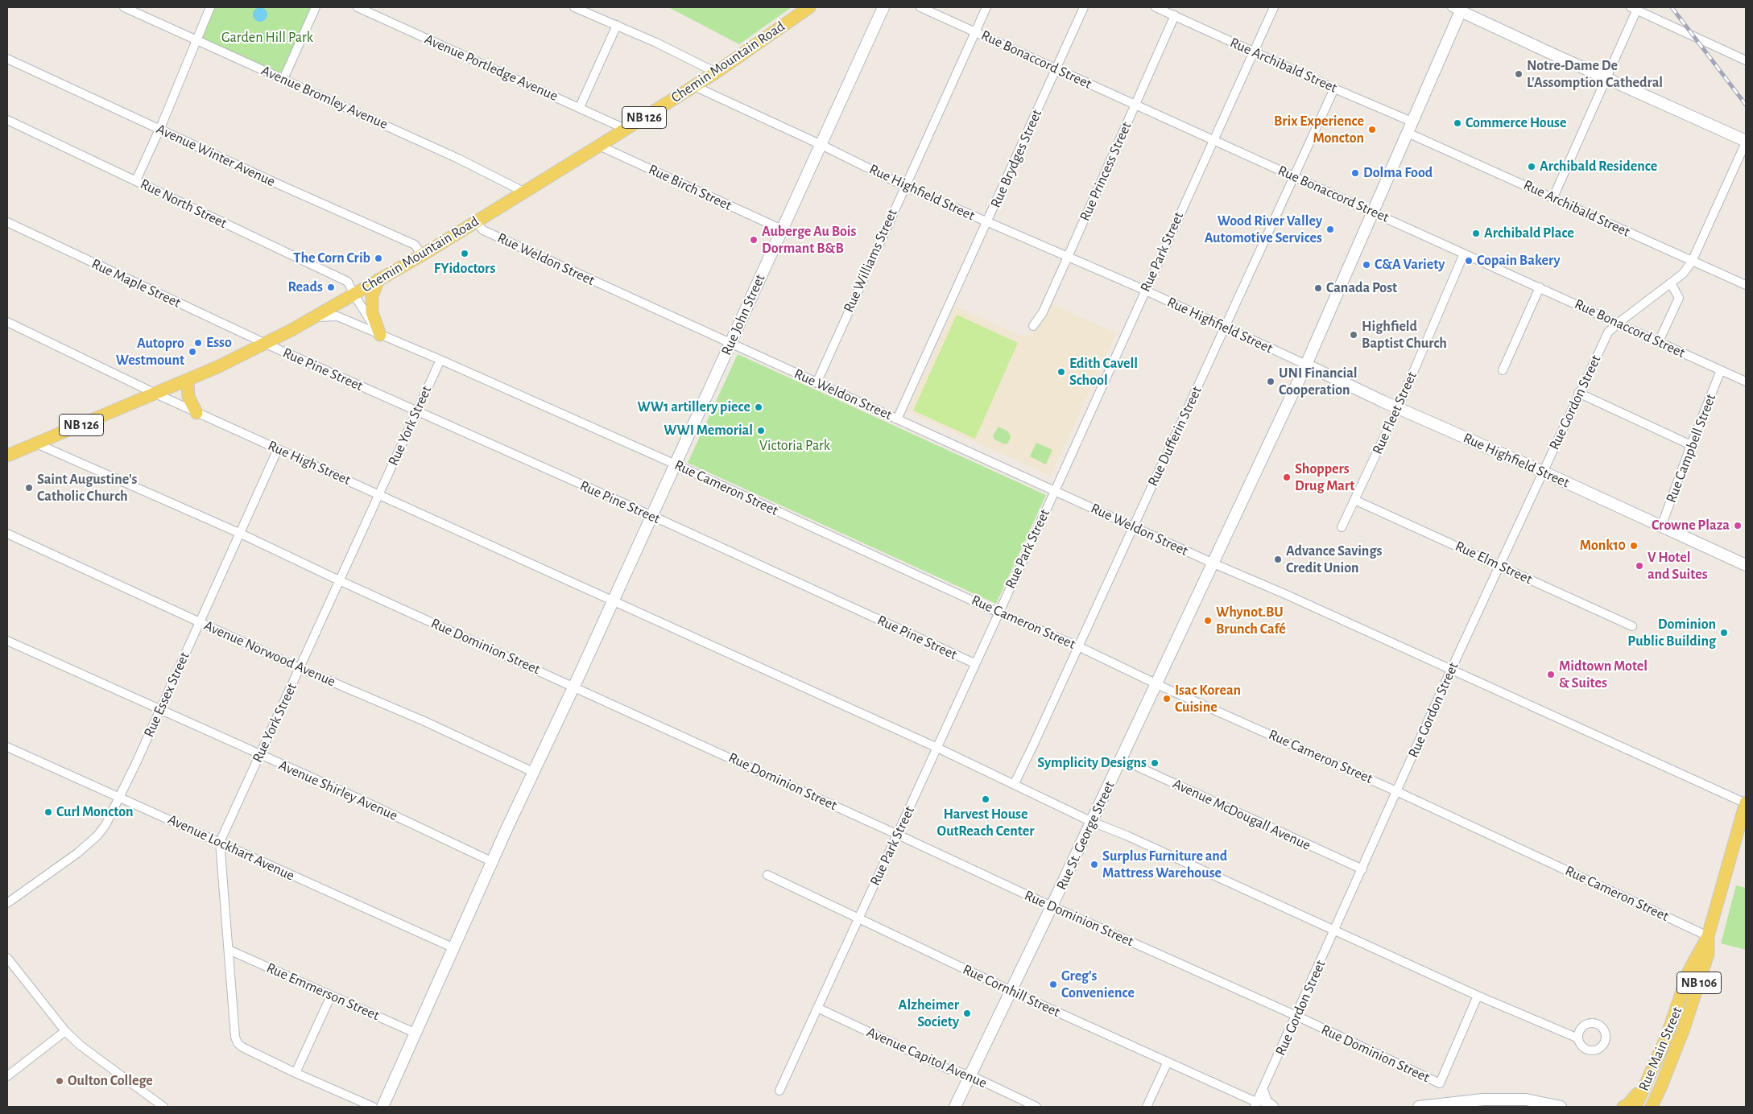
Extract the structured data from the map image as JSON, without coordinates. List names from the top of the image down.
{
  "streets": {
    "main road": [
      "Chemin Mountain Road",
      "NB 126",
      "NB 106",
      "Rue Main Street"
    ],
    "street": [
      "Rue Bonaccord Street",
      "Rue Archibald Street",
      "Avenue Portledge Avenue",
      "Avenue Bromley Avenue",
      "Avenue Winter Avenue",
      "Rue Brydges Street",
      "Rue Princess Street",
      "Rue Birch Street",
      "Rue Highfield Street",
      "Rue North Street",
      "Rue Park Street",
      "Rue Weldon Street",
      "Rue Williams Street",
      "Rue Maple Street",
      "Rue John Street",
      "Rue Pine Street",
      "Rue Gordon Street",
      "Rue Fleet Street",
      "Rue York Street",
      "Rue Dufferin Street",
      "Rue Campbell Street",
      "Rue High Street",
      "Rue Cameron Street",
      "Rue Elm Street",
      "Rue Dominion Street",
      "Avenue Norwood Avenue",
      "Rue Essex Street",
      "Avenue Shirley Avenue",
      "Avenue McDougall Avenue",
      "Rue St. George Street",
      "Avenue Lockhart Avenue",
      "Rue Cornhill Street",
      "Rue Emmerson Street",
      "Avenue Capitol Avenue"
    ]
  },
  "crossings": [
    ["Rue Bonaccord Street", "Rue Brydges Street"],
    ["Rue Bonaccord Street", "Rue Princess Street"],
    ["Rue Bonaccord Street", "Rue Park Street"],
    ["Rue Bonaccord Street", "Rue Williams Street"],
    ["Rue Bonaccord Street", "Rue Gordon Street"],
    ["Rue Bonaccord Street", "Rue Fleet Street"],
    ["Rue Bonaccord Street", "Rue Dufferin Street"],
    ["Rue Bonaccord Street", "Rue Campbell Street"],
    ["Rue Bonaccord Street", "Rue St. George Street"],
    ["Chemin Mountain Road", "Avenue Portledge Avenue"],
    ["Chemin Mountain Road", "Avenue Bromley Avenue"],
    ["Chemin Mountain Road", "Avenue Winter Avenue"],
    ["Chemin Mountain Road", "Rue Birch Street"],
    ["Chemin Mountain Road", "Rue Highfield Street"],
    ["Chemin Mountain Road", "Rue North Street"],
    ["Chemin Mountain Road", "Rue Weldon Street"],
    ["Chemin Mountain Road", "Rue Maple Street"],
    ["Chemin Mountain Road", "Rue Pine Street"],
    ["Chemin Mountain Road", "Rue High Street"],
    ["Chemin Mountain Road", "Rue Cameron Street"],
    ["Chemin Mountain Road", "Rue Dominion Street"],
    ["Rue Archibald Street", "Rue Princess Street"],
    ["Rue Archibald Street", "Rue Park Street"],
    ["Rue Archibald Street", "Rue Gordon Street"],
    ["Rue Archibald Street", "Rue Dufferin Street"],
    ["Rue Archibald Street", "Rue St. George Street"],
    ["Rue Brydges Street", "Rue Highfield Street"],
    ["Rue Brydges Street", "Rue Weldon Street"],
    ["Rue Princess Street", "Rue Highfield Street"],
    ["Rue Birch Street", "Rue John Street"],
    ["Rue Highfield Street", "Rue Park Street"],
    ["Rue Highfield Street", "Rue Williams Street"],
    ["Rue Highfield Street", "Rue John Street"],
    ["Rue Highfield Street", "Rue Gordon Street"],
    ["Rue Highfield Street", "Rue Fleet Street"],
    ["Rue Highfield Street", "Rue Dufferin Street"],
    ["Rue Highfield Street", "Rue Campbell Street"],
    ["Rue Highfield Street", "Rue St. George Street"],
    ["Rue Park Street", "Rue Weldon Street"],
    ["Rue Park Street", "Rue Pine Street"],
    ["Rue Park Street", "Rue High Street"],
    ["Rue Park Street", "Rue Cameron Street"],
    ["Rue Park Street", "Rue Dominion Street"],
    ["Rue Park Street", "Rue Cornhill Street"],
    ["Rue Park Street", "Avenue Capitol Avenue"],
    ["Rue Weldon Street", "Rue Williams Street"],
    ["Rue Weldon Street", "Rue John Street"],
    ["Rue Weldon Street", "Rue Gordon Street"],
    ["Rue Weldon Street", "Rue Dufferin Street"],
    ["Rue Weldon Street", "Rue St. George Street"],
    ["Rue Weldon Street", "NB 106"],
    ["Rue Maple Street", "Rue Pine Street"],
    ["Rue John Street", "Rue Pine Street"],
    ["Rue John Street", "Rue High Street"],
    ["Rue John Street", "Rue Cameron Street"],
    ["Rue John Street", "Rue Dominion Street"],
    ["Rue John Street", "Avenue Norwood Avenue"],
    ["Rue John Street", "Avenue Shirley Avenue"],
    ["Rue John Street", "Avenue Lockhart Avenue"],
    ["Rue John Street", "Rue Emmerson Street"],
    ["Rue Pine Street", "Rue York Street"],
    ["Rue Gordon Street", "Rue High Street"],
    ["Rue Gordon Street", "Rue Cameron Street"],
    ["Rue Gordon Street", "Rue Elm Street"],
    ["Rue Gordon Street", "Rue Dominion Street"],
    ["Rue Gordon Street", "Avenue McDougall Avenue"],
    ["Rue Gordon Street", "Rue Cornhill Street"],
    ["Rue Fleet Street", "Rue Elm Street"],
    ["Rue York Street", "Rue High Street"],
    ["Rue York Street", "Rue Cameron Street"],
    ["Rue York Street", "Rue Dominion Street"],
    ["Rue York Street", "Avenue Norwood Avenue"],
    ["Rue York Street", "Avenue Shirley Avenue"],
    ["Rue York Street", "Avenue Lockhart Avenue"],
    ["Rue York Street", "Rue Emmerson Street"],
    ["Rue Dufferin Street", "Rue High Street"],
    ["Rue Dufferin Street", "Rue Cameron Street"],
    ["Rue High Street", "Rue Dominion Street"],
    ["Rue High Street", "Rue Essex Street"],
    ["Rue High Street", "Rue St. George Street"],
    ["Rue Cameron Street", "Rue St. George Street"],
    ["Rue Cameron Street", "NB 106"],
    ["Rue Cameron Street", "Rue Main Street"],
    ["Rue Dominion Street", "Rue Essex Street"],
    ["Rue Dominion Street", "Rue St. George Street"],
    ["Avenue Norwood Avenue", "Rue Essex Street"],
    ["Rue Essex Street", "Avenue Shirley Avenue"],
    ["Rue Essex Street", "Avenue Lockhart Avenue"],
    ["Avenue McDougall Avenue", "Rue St. George Street"],
    ["Rue St. George Street", "Rue Cornhill Street"],
    ["Rue St. George Street", "Avenue Capitol Avenue"],
    ["NB 106", "Rue Main Street"]
  ],
  "parks": ["Garden Hill Park", "Victoria Park"],
  "places": [
    "Notre-Dame De L'Assomption Cathedral",
    "Commerce House",
    "Brix Experience Moncton",
    "Archibald Residence",
    "Dolma Food",
    "Wood River Valley Automotive Services",
    "Archibald Place",
    "Auberge Au Bois Dormant B&B",
    "FYidoctors",
    "The Corn Crib",
    "Copain Bakery",
    "C&A Variety",
    "Reads",
    "Canada Post",
    "Highfield Baptist Church",
    "Esso",
    "Autopro Westmount",
    "Edith Cavell School",
    "UNI Financial Cooperation",
    "WW1 artillery piece",
    "WWI Memorial",
    "Shoppers Drug Mart",
    "Saint Augustine's Catholic Church",
    "Crowne Plaza",
    "Monk10",
    "Advance Savings Credit Union",
    "V Hotel and Suites",
    "Whynot.BU Brunch Café",
    "Dominion Public Building",
    "Midtown Motel & Suites",
    "Isac Korean Cuisine",
    "Symplicity Designs",
    "Harvest House OutReach Center",
    "Curl Moncton",
    "Surplus Furniture and Mattress Warehouse",
    "Greg's Convenience",
    "Alzheimer Society",
    "Oulton College"
  ]
}
